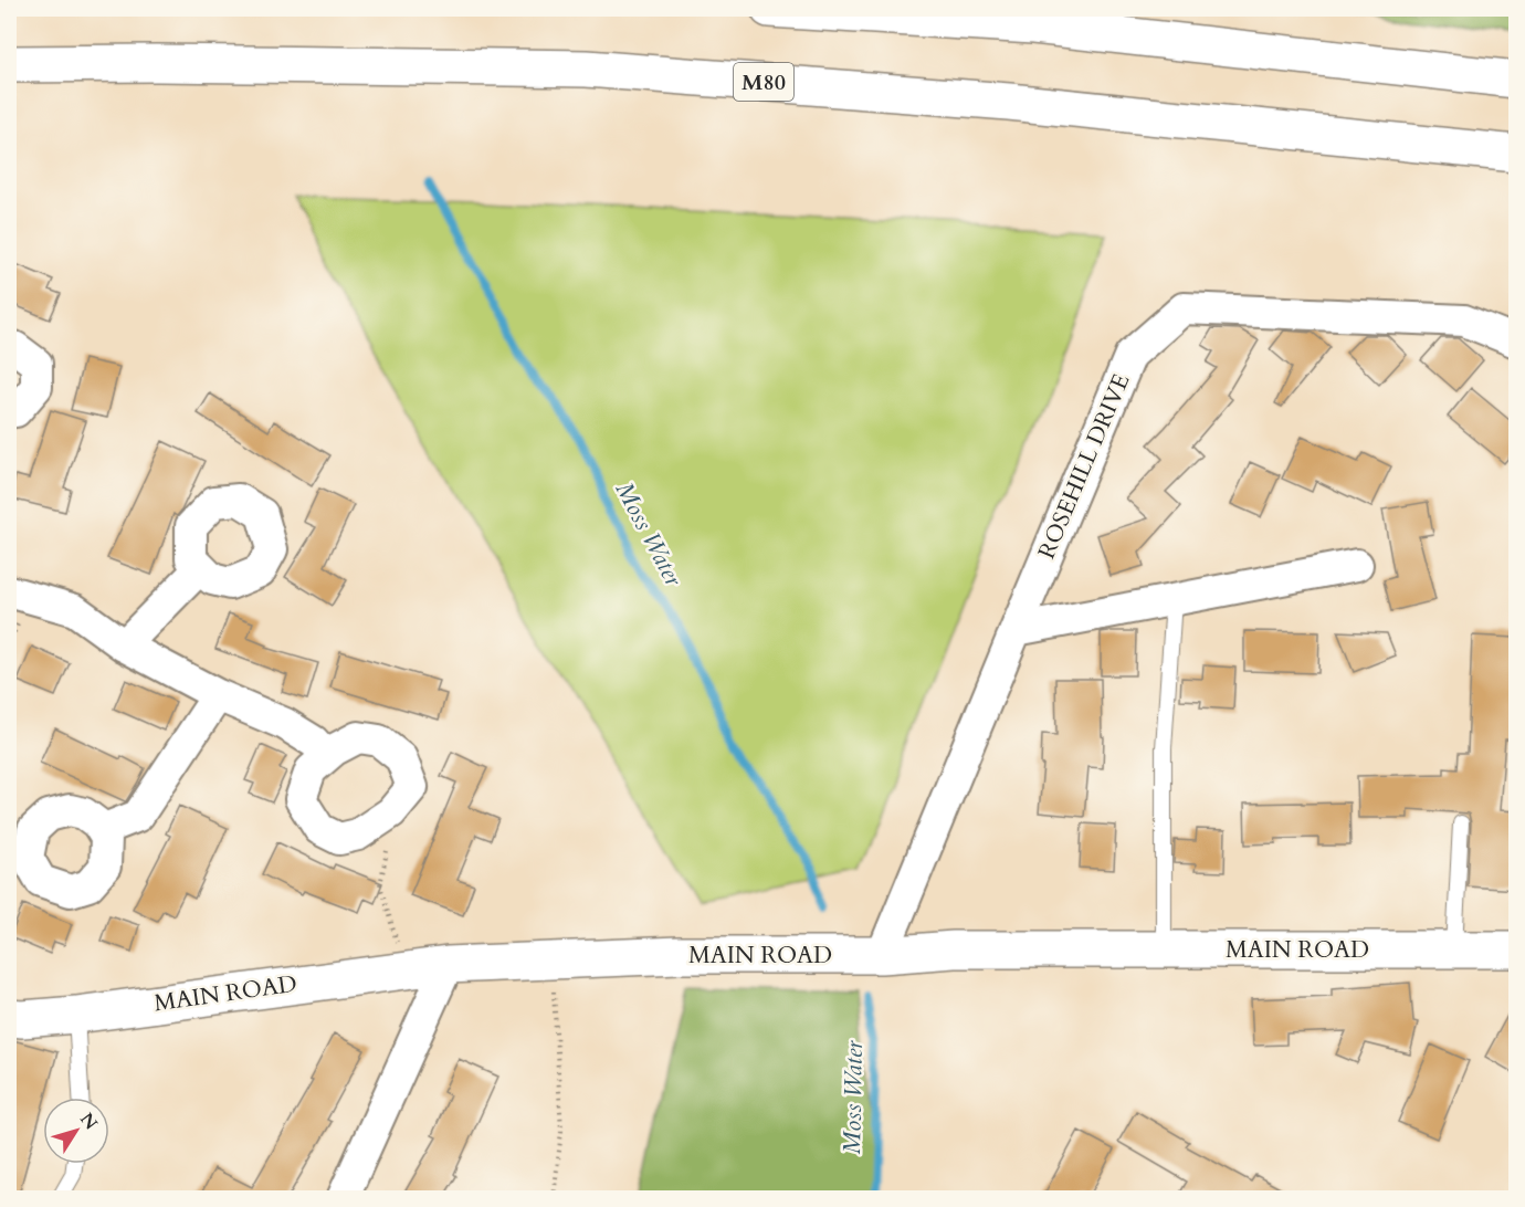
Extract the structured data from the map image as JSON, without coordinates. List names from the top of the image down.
{
  "streets": {
    "main road": ["M80", "MAIN ROAD"],
    "street": ["ROSEHILL DRIVE"]
  },
  "crossings": [
    ["ROSEHILL DRIVE", "MAIN ROAD"]
  ],
  "water": ["Moss Water"],
  "north": "top right"
}
